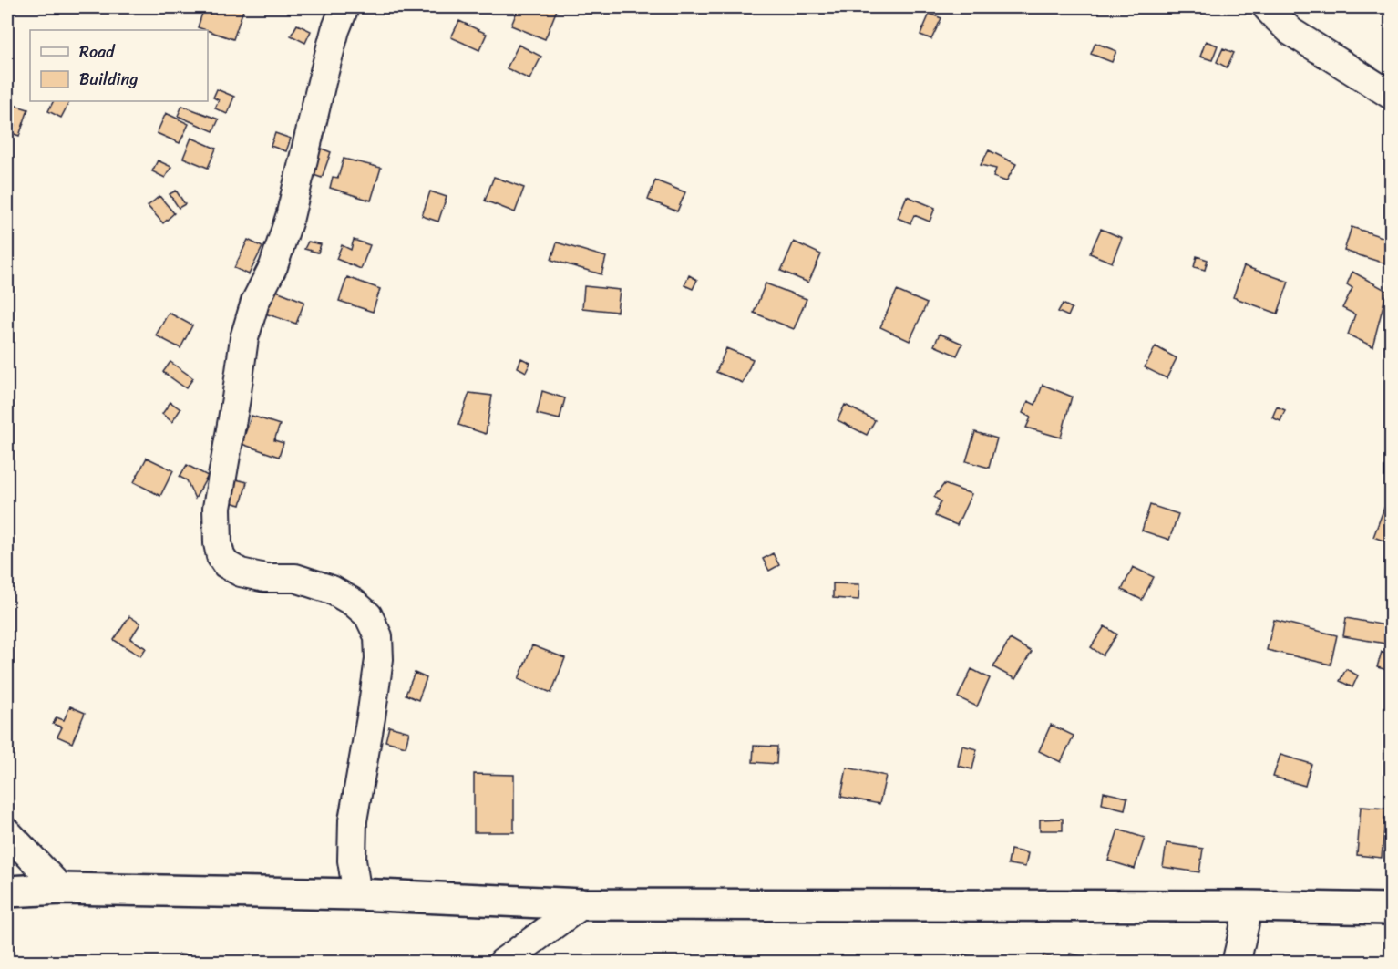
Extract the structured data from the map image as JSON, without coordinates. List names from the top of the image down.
{
  "legend": ["Road", "Building"]
}
